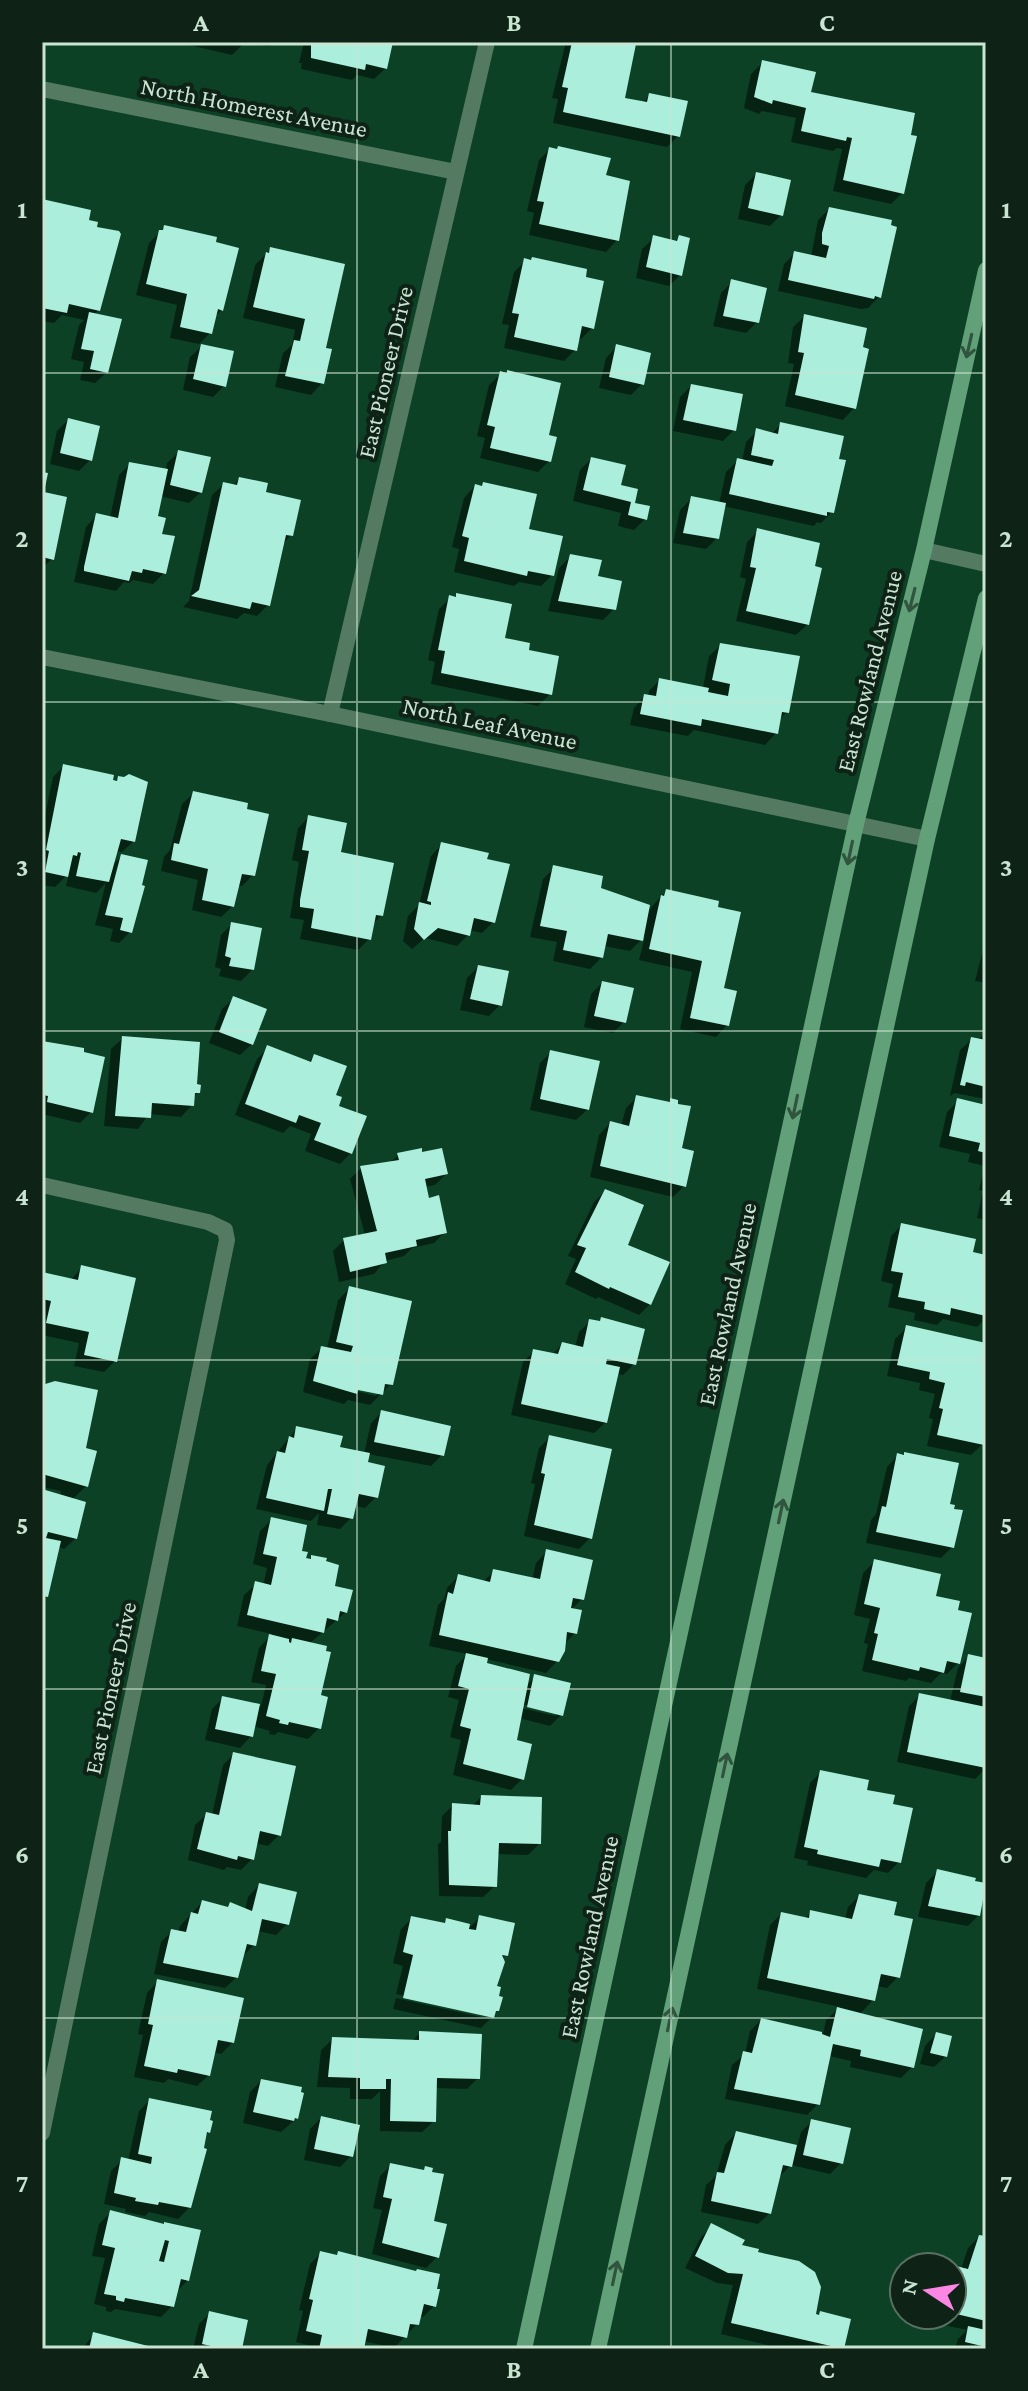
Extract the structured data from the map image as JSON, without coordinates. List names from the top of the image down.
{
  "streets": {
    "street": [
      "North Homerest Avenue",
      "East Pioneer Drive",
      "East Rowland Avenue",
      "North Leaf Avenue"
    ]
  },
  "crossings": [
    ["North Homerest Avenue", "East Pioneer Drive"],
    ["East Pioneer Drive", "North Leaf Avenue"],
    ["East Rowland Avenue", "North Leaf Avenue"]
  ],
  "north": "left",
  "grid": {
    "columns": ["A", "B", "C"],
    "rows": [
      "1",
      "2",
      "3",
      "4",
      "5",
      "6",
      "7"
    ]
  }
}
